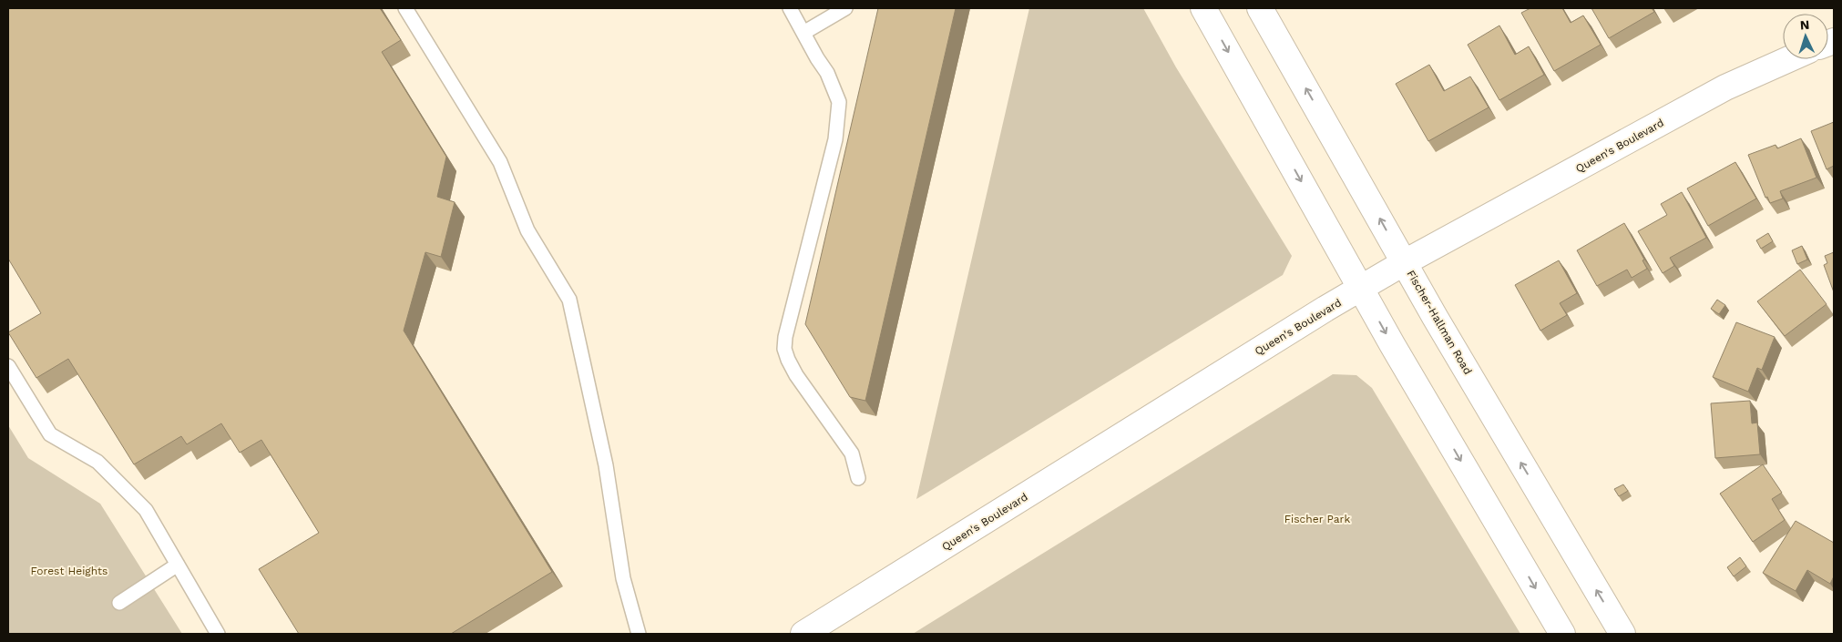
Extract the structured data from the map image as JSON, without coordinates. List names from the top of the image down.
{
  "streets": {
    "main road": ["Queen's Boulevard", "Fischer-Hallman Road"]
  },
  "crossings": [
    ["Queen's Boulevard", "Fischer-Hallman Road"]
  ],
  "parks": ["Fischer Park", "Forest Heights"],
  "north": "top"
}
